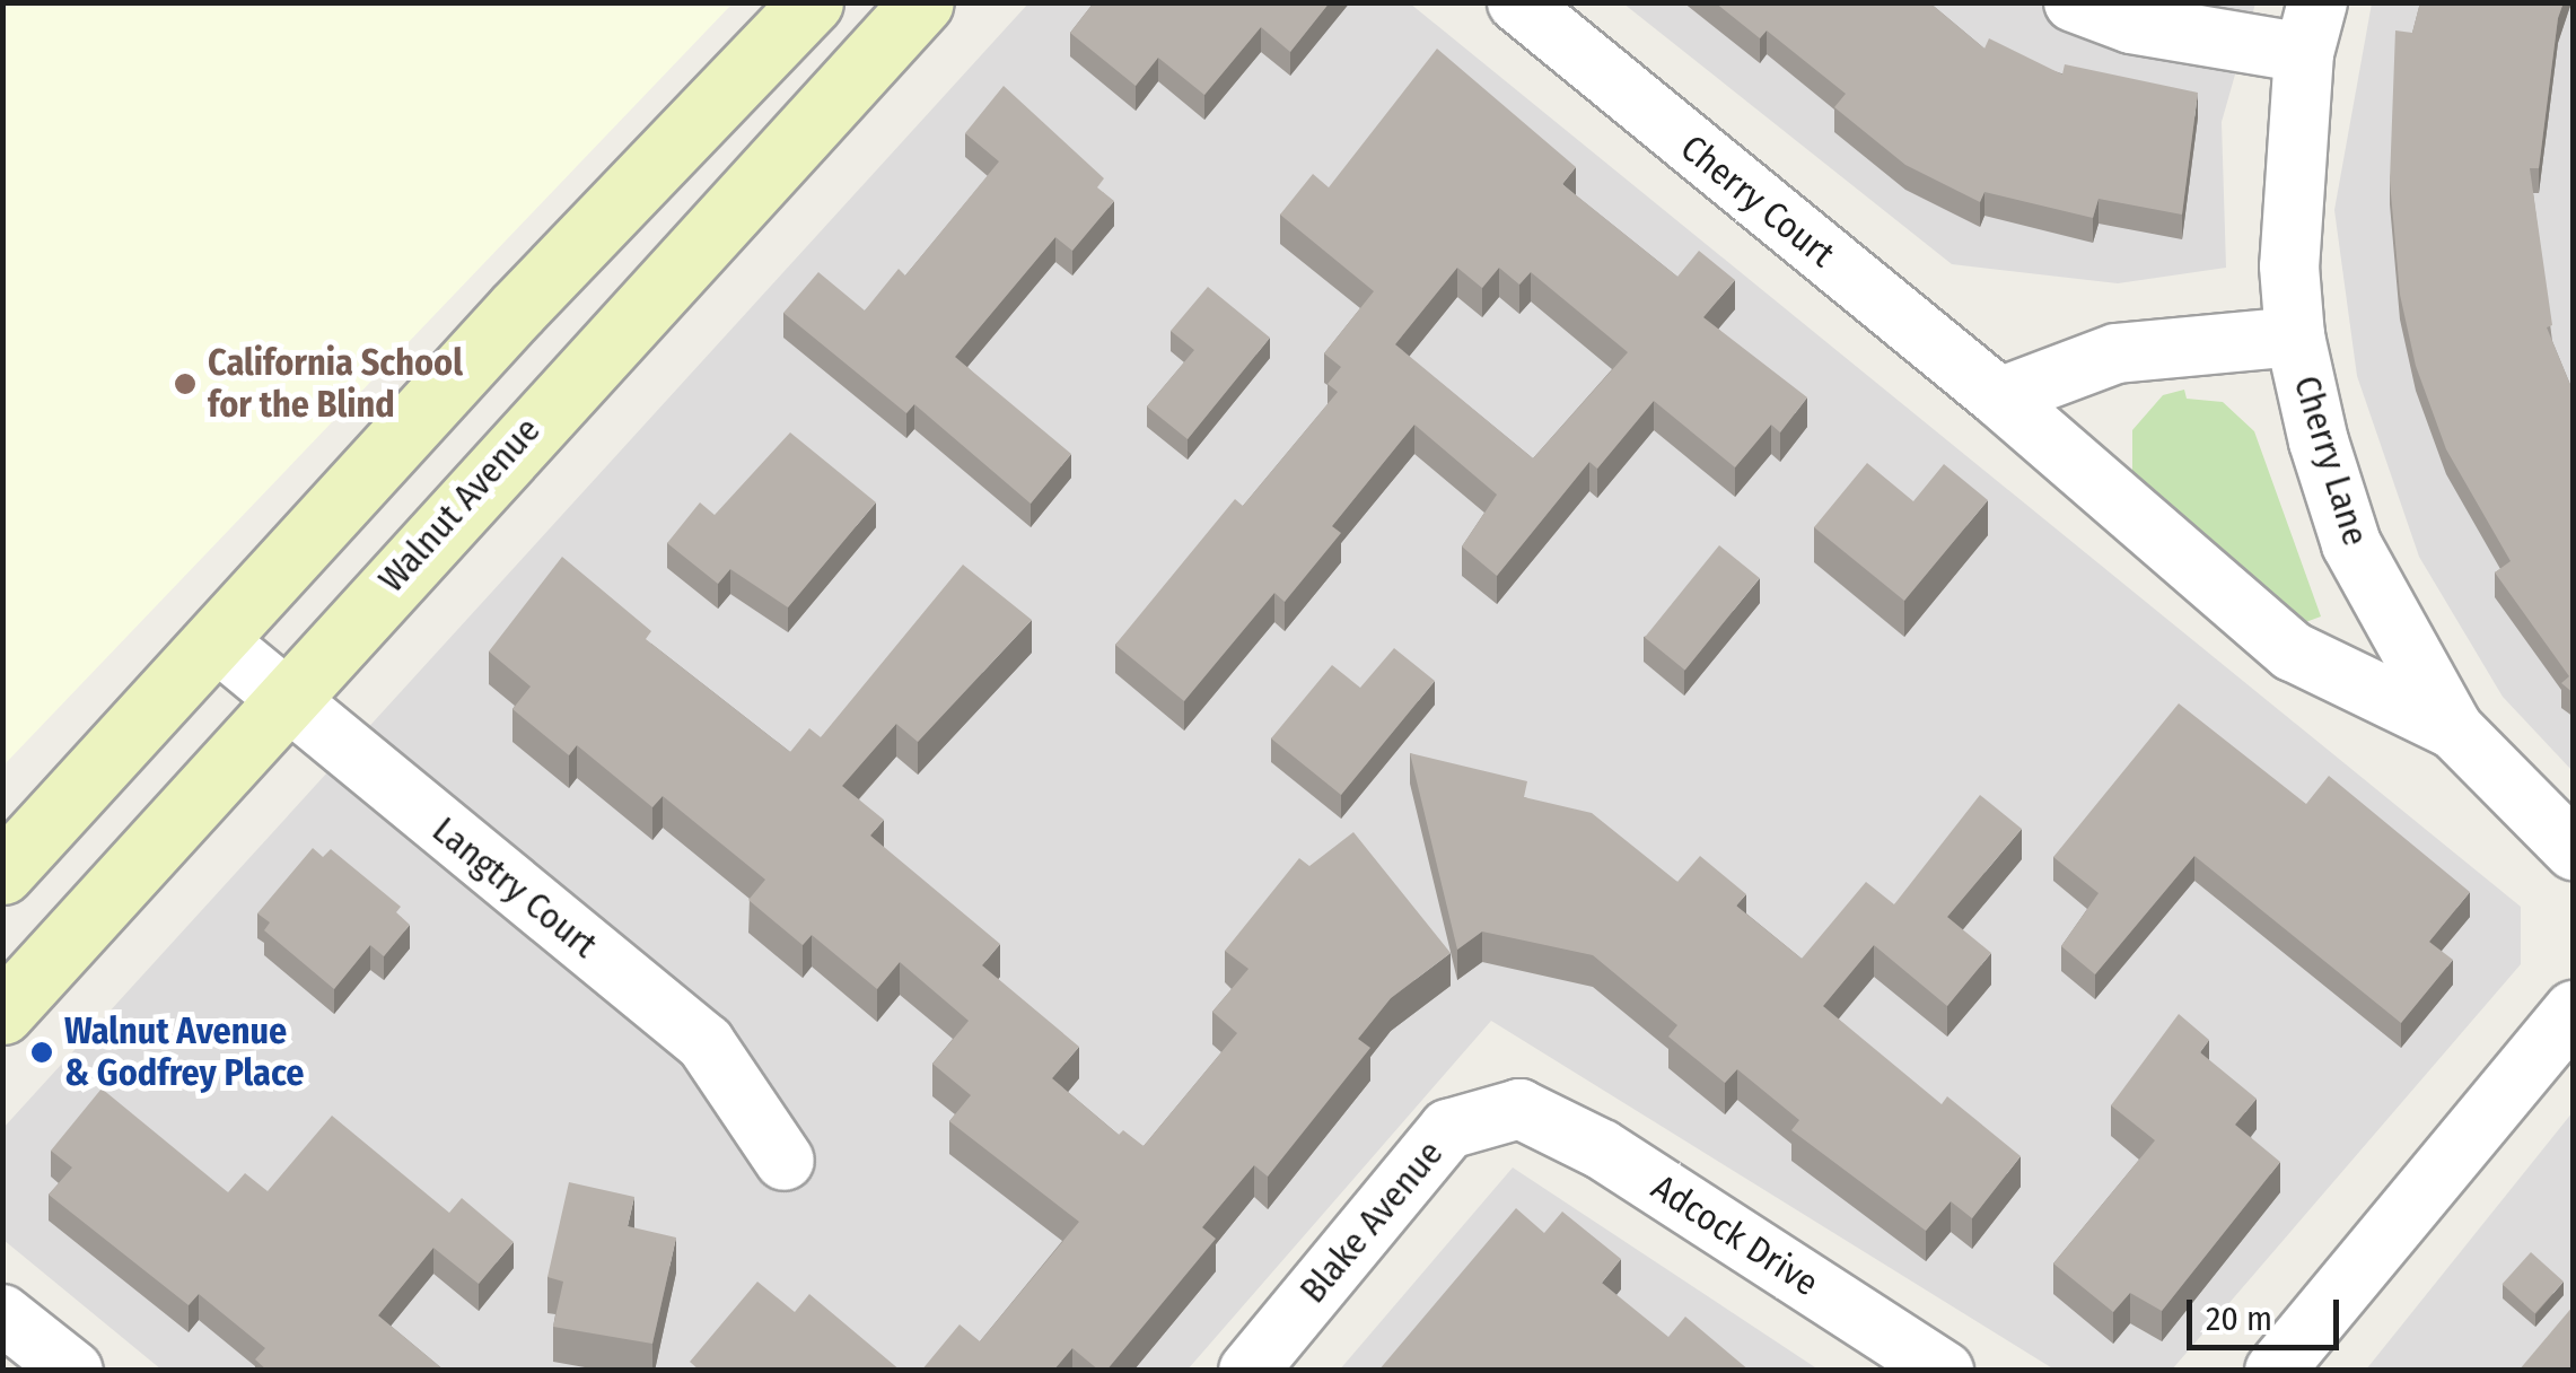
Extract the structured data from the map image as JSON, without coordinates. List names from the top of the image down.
{
  "streets": {
    "main road": ["Walnut Avenue"],
    "street": [
      "Cherry Court",
      "Cherry Lane",
      "Langtry Court",
      "Blake Avenue",
      "Adcock Drive"
    ]
  },
  "crossings": [
    ["Cherry Court", "Cherry Lane"],
    ["Walnut Avenue", "Langtry Court"],
    ["Blake Avenue", "Adcock Drive"]
  ],
  "places": ["California School for the Blind", "Walnut Avenue & Godfrey Place"],
  "scale_bar": "20 m"
}
